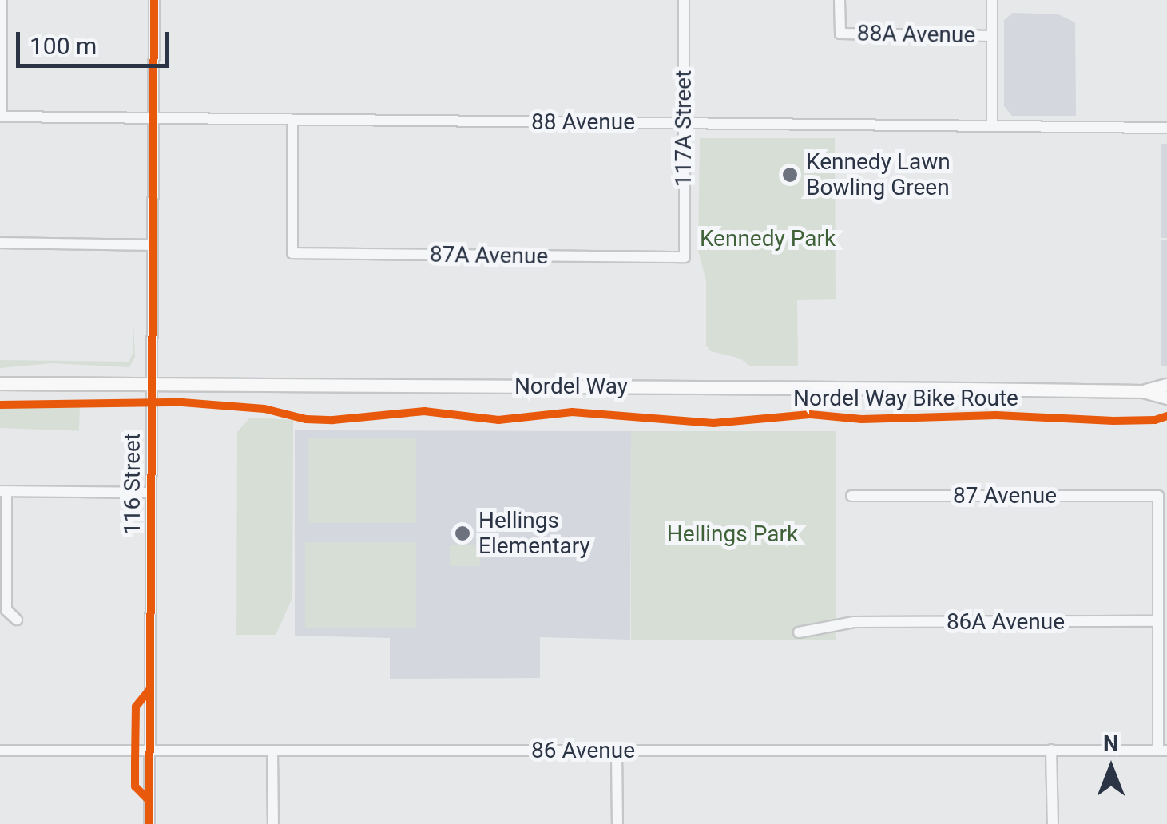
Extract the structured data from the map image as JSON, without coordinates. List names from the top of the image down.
{
  "streets": {
    "main road": ["Nordel Way"],
    "street": [
      "88A Avenue",
      "88 Avenue",
      "117A Street",
      "87A Avenue",
      "116 Street",
      "87 Avenue",
      "86A Avenue",
      "86 Avenue"
    ],
    "cycle path": ["Nordel Way Bike Route"]
  },
  "crossings": [
    ["88 Avenue", "117A Street"],
    ["88 Avenue", "87A Avenue"],
    ["88 Avenue", "116 Street"],
    ["117A Street", "87A Avenue"],
    ["Nordel Way", "116 Street"],
    ["116 Street", "86 Avenue"],
    ["87 Avenue", "86A Avenue"]
  ],
  "parks": ["Kennedy Park", "Hellings Park"],
  "places": ["Kennedy Lawn Bowling Green", "Hellings Elementary"],
  "scale_bar": "100 m",
  "north": "top"
}
